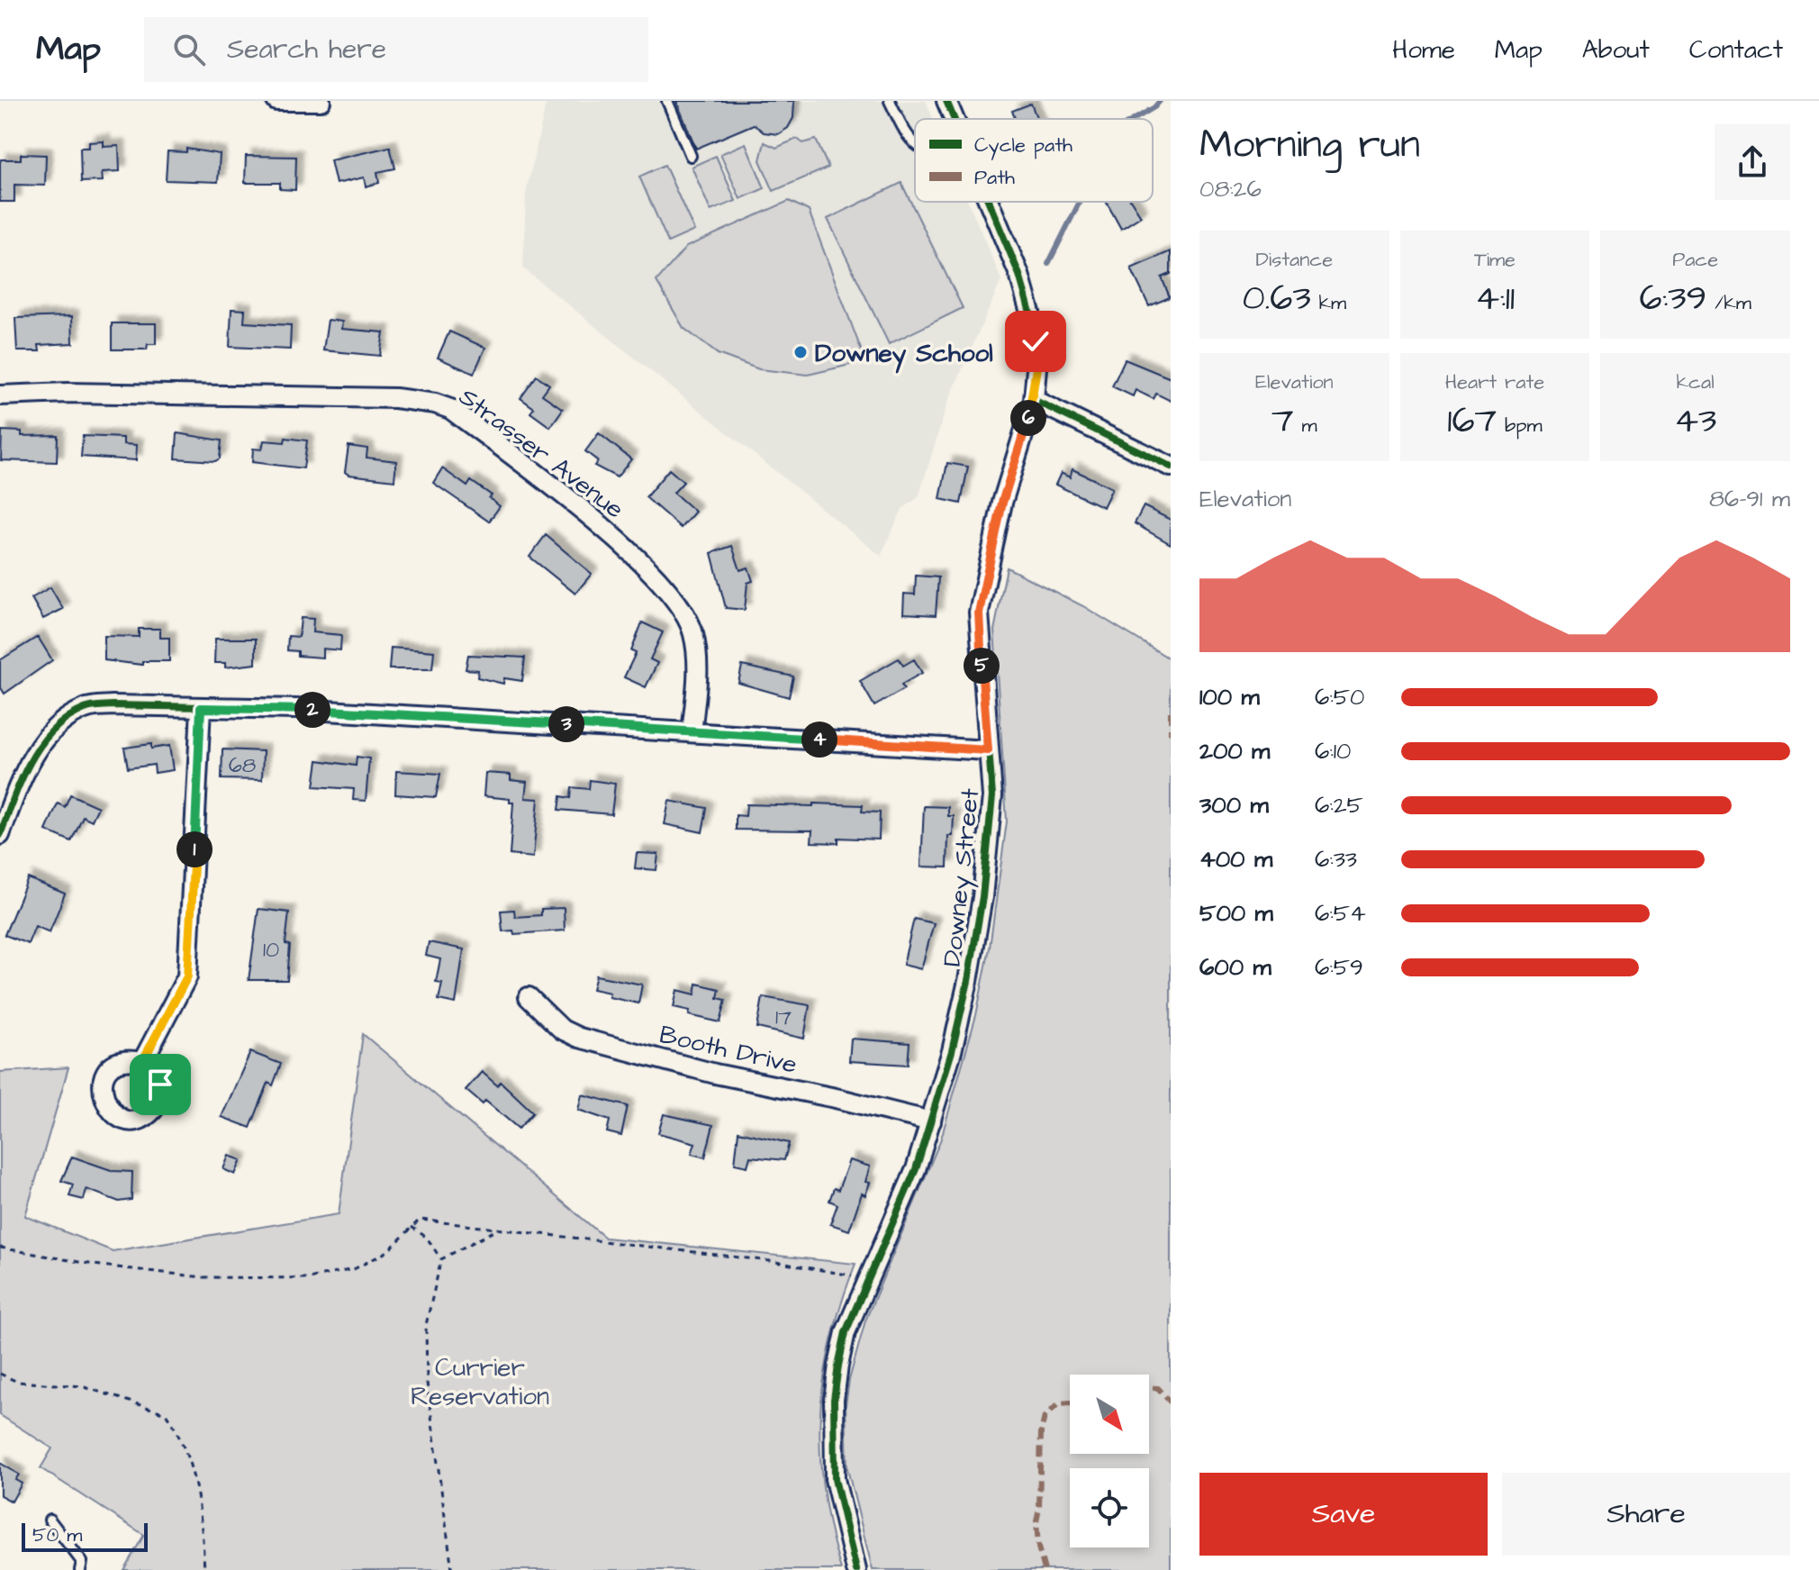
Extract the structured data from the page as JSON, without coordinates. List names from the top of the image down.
{
  "streets": {
    "street": ["Strasser Avenue", "Downey Street", "Booth Drive"]
  },
  "crossings": [
    ["Downey Street", "Booth Drive"]
  ],
  "parks": ["Currier Reservation"],
  "places": ["Downey School"],
  "house_numbers": ["68", "10", "17"],
  "legend": ["Cycle path", "Path"],
  "scale_bar": "50 m",
  "north": "bottom right",
  "page": {
    "header": "Map",
    "search": "Search here",
    "nav": [
      "Home",
      "Map",
      "About",
      "Contact"
    ],
    "heading": ["Morning run", "08:26"],
    "stats": [
      ["Distance", "0.63 km"],
      ["Time", "4:11"],
      ["Pace", "6:39 /km"],
      ["Elevation", "7 m"],
      ["Heart rate", "167 bpm"],
      ["kcal", "43"]
    ],
    "pins": [
      "6",
      "5",
      "2",
      "3",
      "4",
      "1"
    ],
    "chart": ["Elevation", "86–91 m"],
    "list": [
      {
        "name": "100 m",
        "note": "6:50"
      },
      {
        "name": "200 m",
        "note": "6:10"
      },
      {
        "name": "300 m",
        "note": "6:25"
      },
      {
        "name": "400 m",
        "note": "6:33"
      },
      {
        "name": "500 m",
        "note": "6:54"
      },
      {
        "name": "600 m",
        "note": "6:59"
      }
    ],
    "buttons": ["Save", "Share"],
    "scale": "50 m"
  }
}
